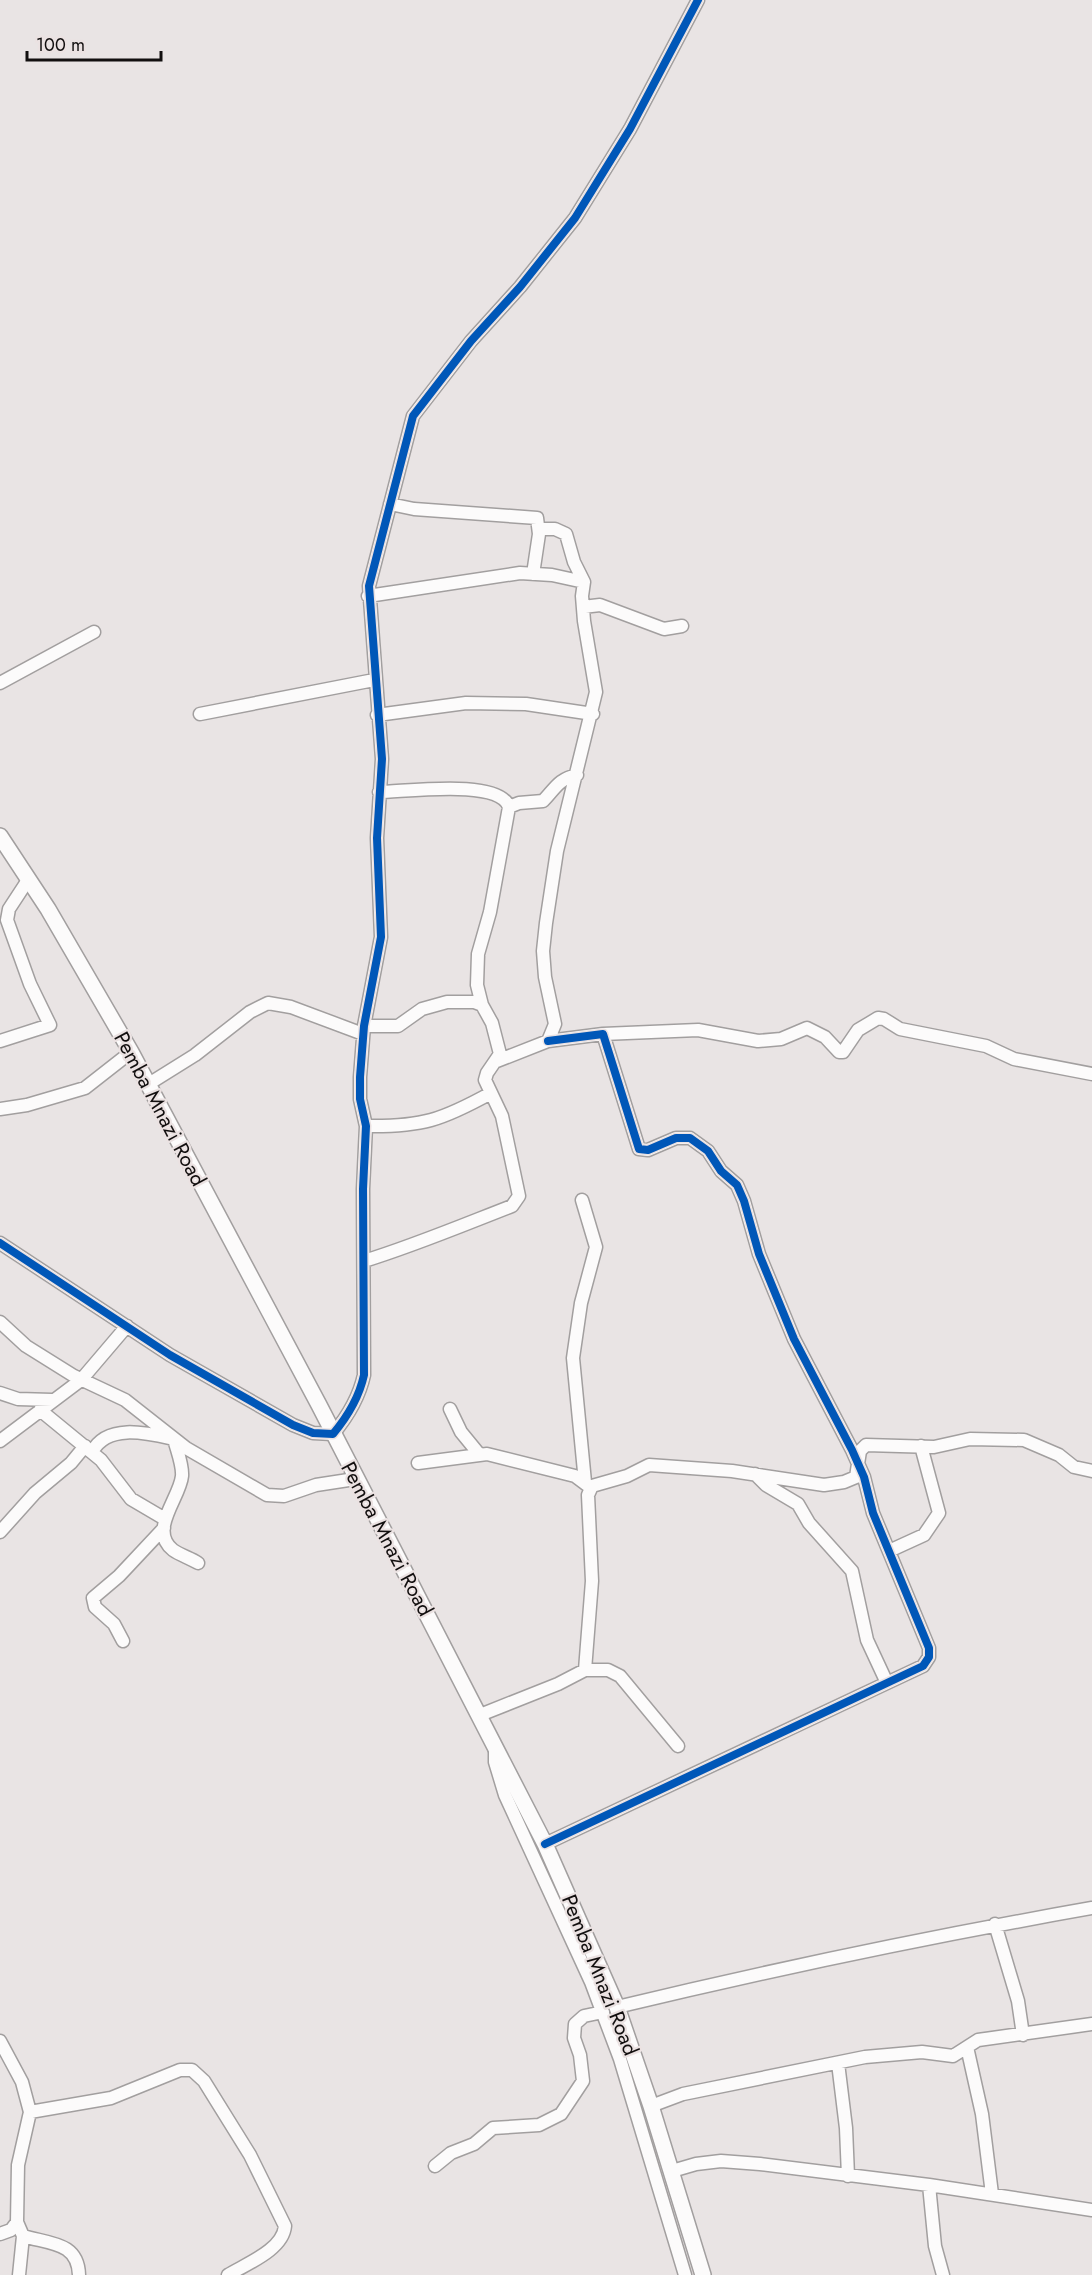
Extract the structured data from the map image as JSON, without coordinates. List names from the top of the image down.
{
  "streets": {
    "main road": ["Pemba Mnazi Road"]
  },
  "scale_bar": "100 m"
}
